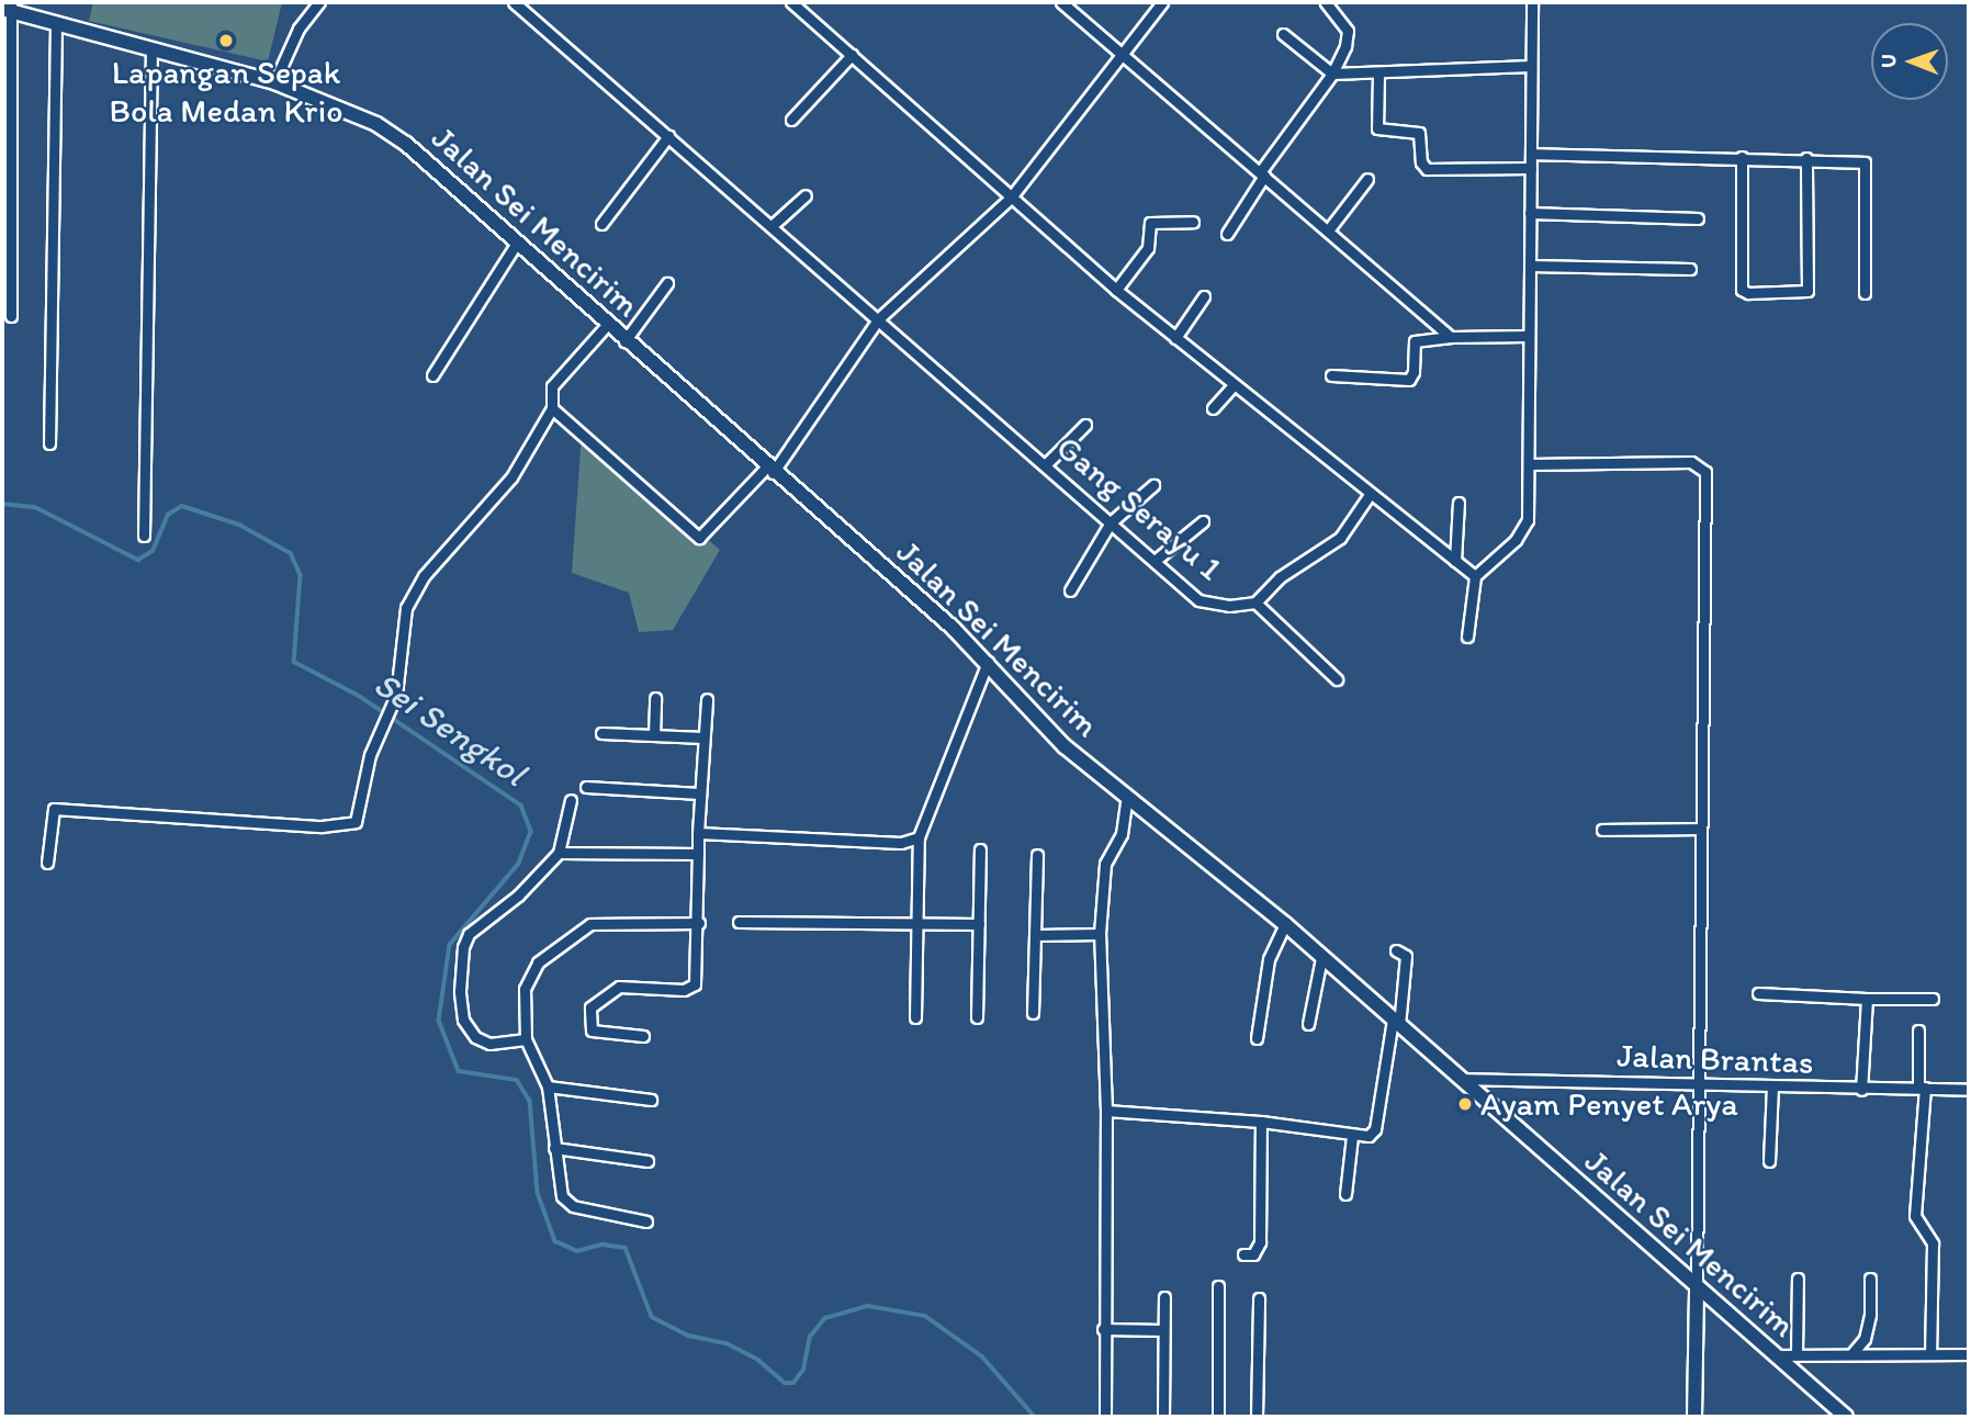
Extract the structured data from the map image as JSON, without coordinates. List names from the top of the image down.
{
  "streets": {
    "street": ["Jalan Sei Mencirim", "Gang Serayu 1", "Jalan Brantas"]
  },
  "crossings": [
    ["Jalan Sei Mencirim", "Jalan Brantas"]
  ],
  "water": ["Sei Sengkol"],
  "places": ["Lapangan Sepak Bola Medan Krio", "Ayam Penyet Arya"],
  "north": "left"
}
